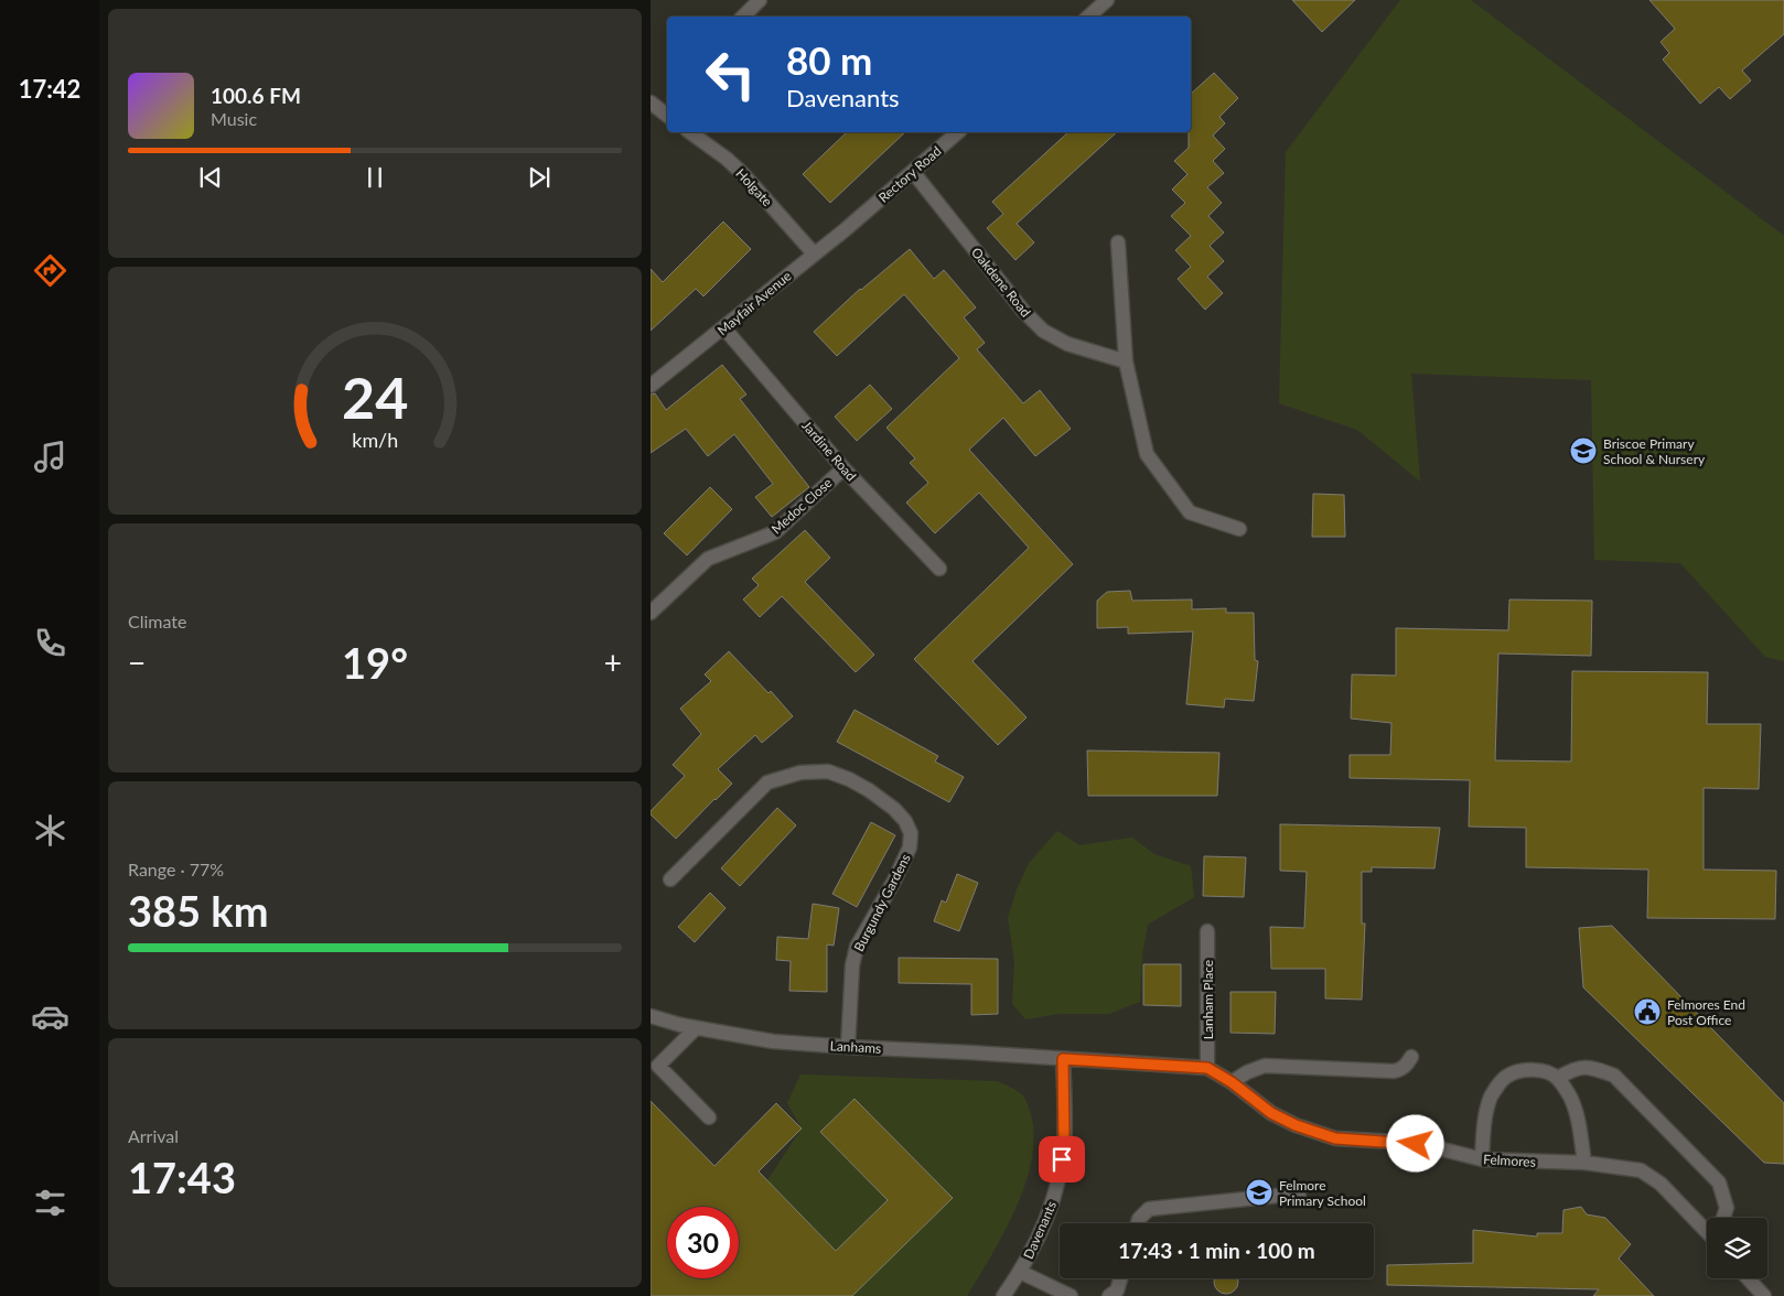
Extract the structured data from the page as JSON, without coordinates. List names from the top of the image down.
{
  "streets": {
    "street": [
      "Rectory Road",
      "Holgate",
      "Oakdene Road",
      "Mayfair Avenue",
      "Jardine Road",
      "Medoc Close",
      "Burgundy Gardens",
      "Lanham Place",
      "Lanhams",
      "Felmores",
      "Davenants"
    ]
  },
  "crossings": [
    ["Rectory Road", "Oakdene Road"],
    ["Rectory Road", "Mayfair Avenue"],
    ["Holgate", "Mayfair Avenue"],
    ["Mayfair Avenue", "Jardine Road"],
    ["Jardine Road", "Medoc Close"],
    ["Burgundy Gardens", "Lanhams"],
    ["Lanham Place", "Felmores"],
    ["Lanhams", "Felmores"],
    ["Lanhams", "Davenants"],
    ["Felmores", "Davenants"]
  ],
  "places": {
    "school or university": ["Briscoe Primary School & Nursery", "Felmore Primary School"],
    "public building": ["Felmores End Post Office"]
  },
  "page": {
    "tabs": "17:42",
    "turn": ["80 m", "Davenants"],
    "song": ["100.6 FM", "Music"],
    "tile": [
      "Climate",
      ["Range · 77%", "385 km"],
      ["Arrival", "17:43"]
    ],
    "heat": ["−", "19°", "+"],
    "limit": "30",
    "trip": "17:43 · 1 min · 100 m",
    "gauge": ["24", "km/h"]
  }
}
